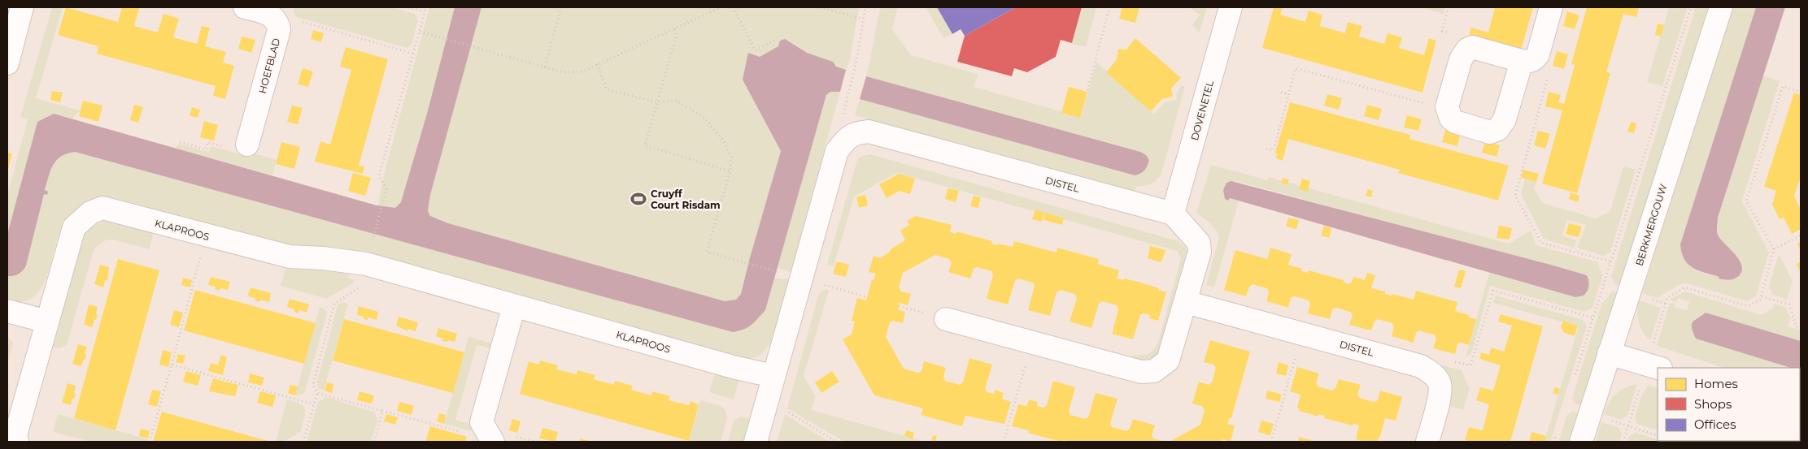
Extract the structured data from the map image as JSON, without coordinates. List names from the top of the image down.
{
  "streets": {
    "street": [
      "HOEFBLAD",
      "DOVENETEL",
      "DISTEL",
      "BERKMERGOUW",
      "KLAPROOS"
    ]
  },
  "crossings": [
    ["DOVENETEL", "DISTEL"]
  ],
  "places": {
    "sports": ["Cruyff Court Risdam"]
  },
  "legend": ["Homes", "Shops", "Offices"]
}
